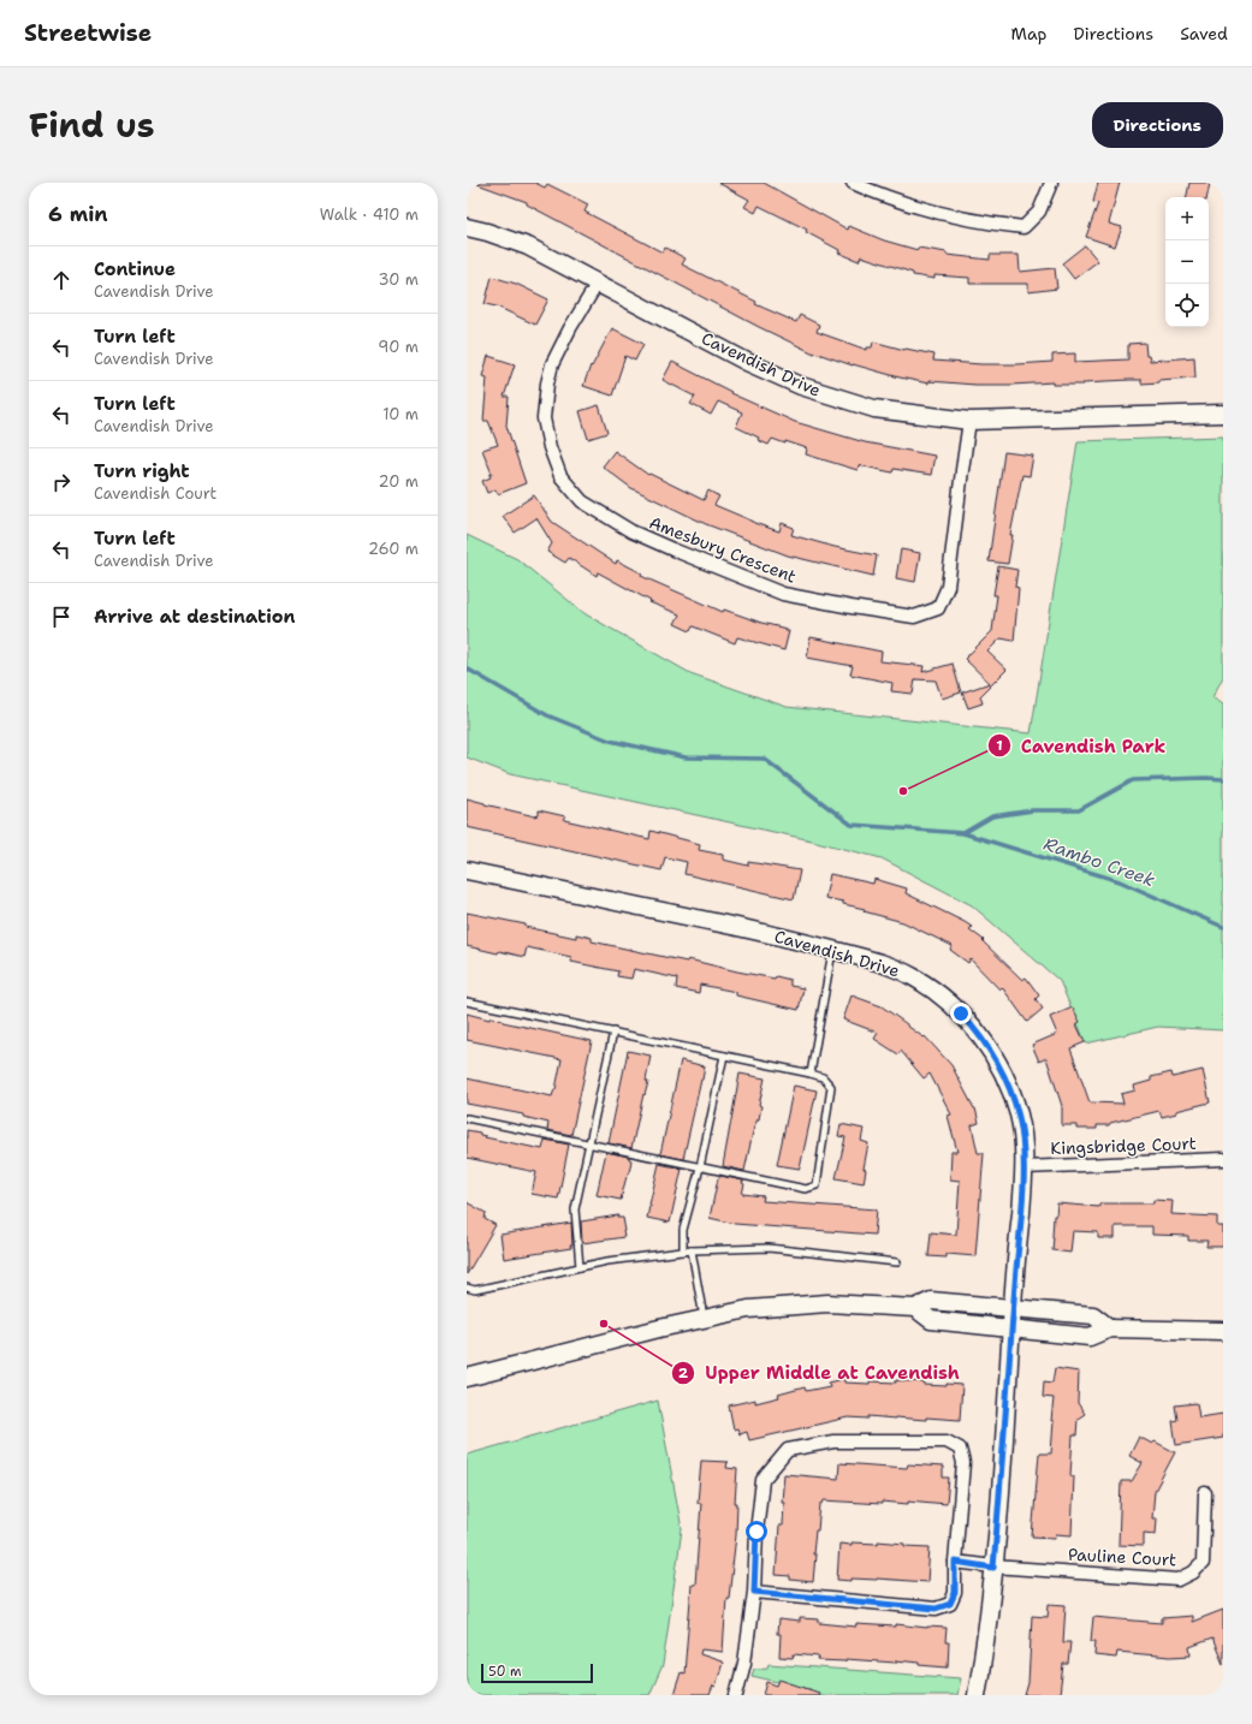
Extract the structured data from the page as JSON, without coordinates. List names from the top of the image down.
{
  "streets": {
    "street": [
      "Cavendish Drive",
      "Amesbury Crescent",
      "Kingsbridge Court",
      "Pauline Court"
    ]
  },
  "crossings": [
    ["Cavendish Drive", "Amesbury Crescent"],
    ["Cavendish Drive", "Kingsbridge Court"],
    ["Cavendish Drive", "Pauline Court"]
  ],
  "water": ["Rambo Creek"],
  "places": ["Cavendish Park", "Upper Middle at Cavendish"],
  "scale_bar": "50 m",
  "page": {
    "header": "Streetwise",
    "nav": ["Map", "Directions", "Saved"],
    "title": "Find us",
    "buttons": "Directions",
    "heading": ["6 min", "Walk · 410 m"],
    "map_buttons": ["+", "−"],
    "list": [
      ["Continue", "Cavendish Drive", "30 m"],
      ["Turn left", "Cavendish Drive", "90 m"],
      ["Turn left", "Cavendish Drive", "10 m"],
      ["Turn right", "Cavendish Court", "20 m"],
      ["Turn left", "Cavendish Drive", "260 m"],
      "Arrive at destination"
    ],
    "scale": "50 m"
  }
}
